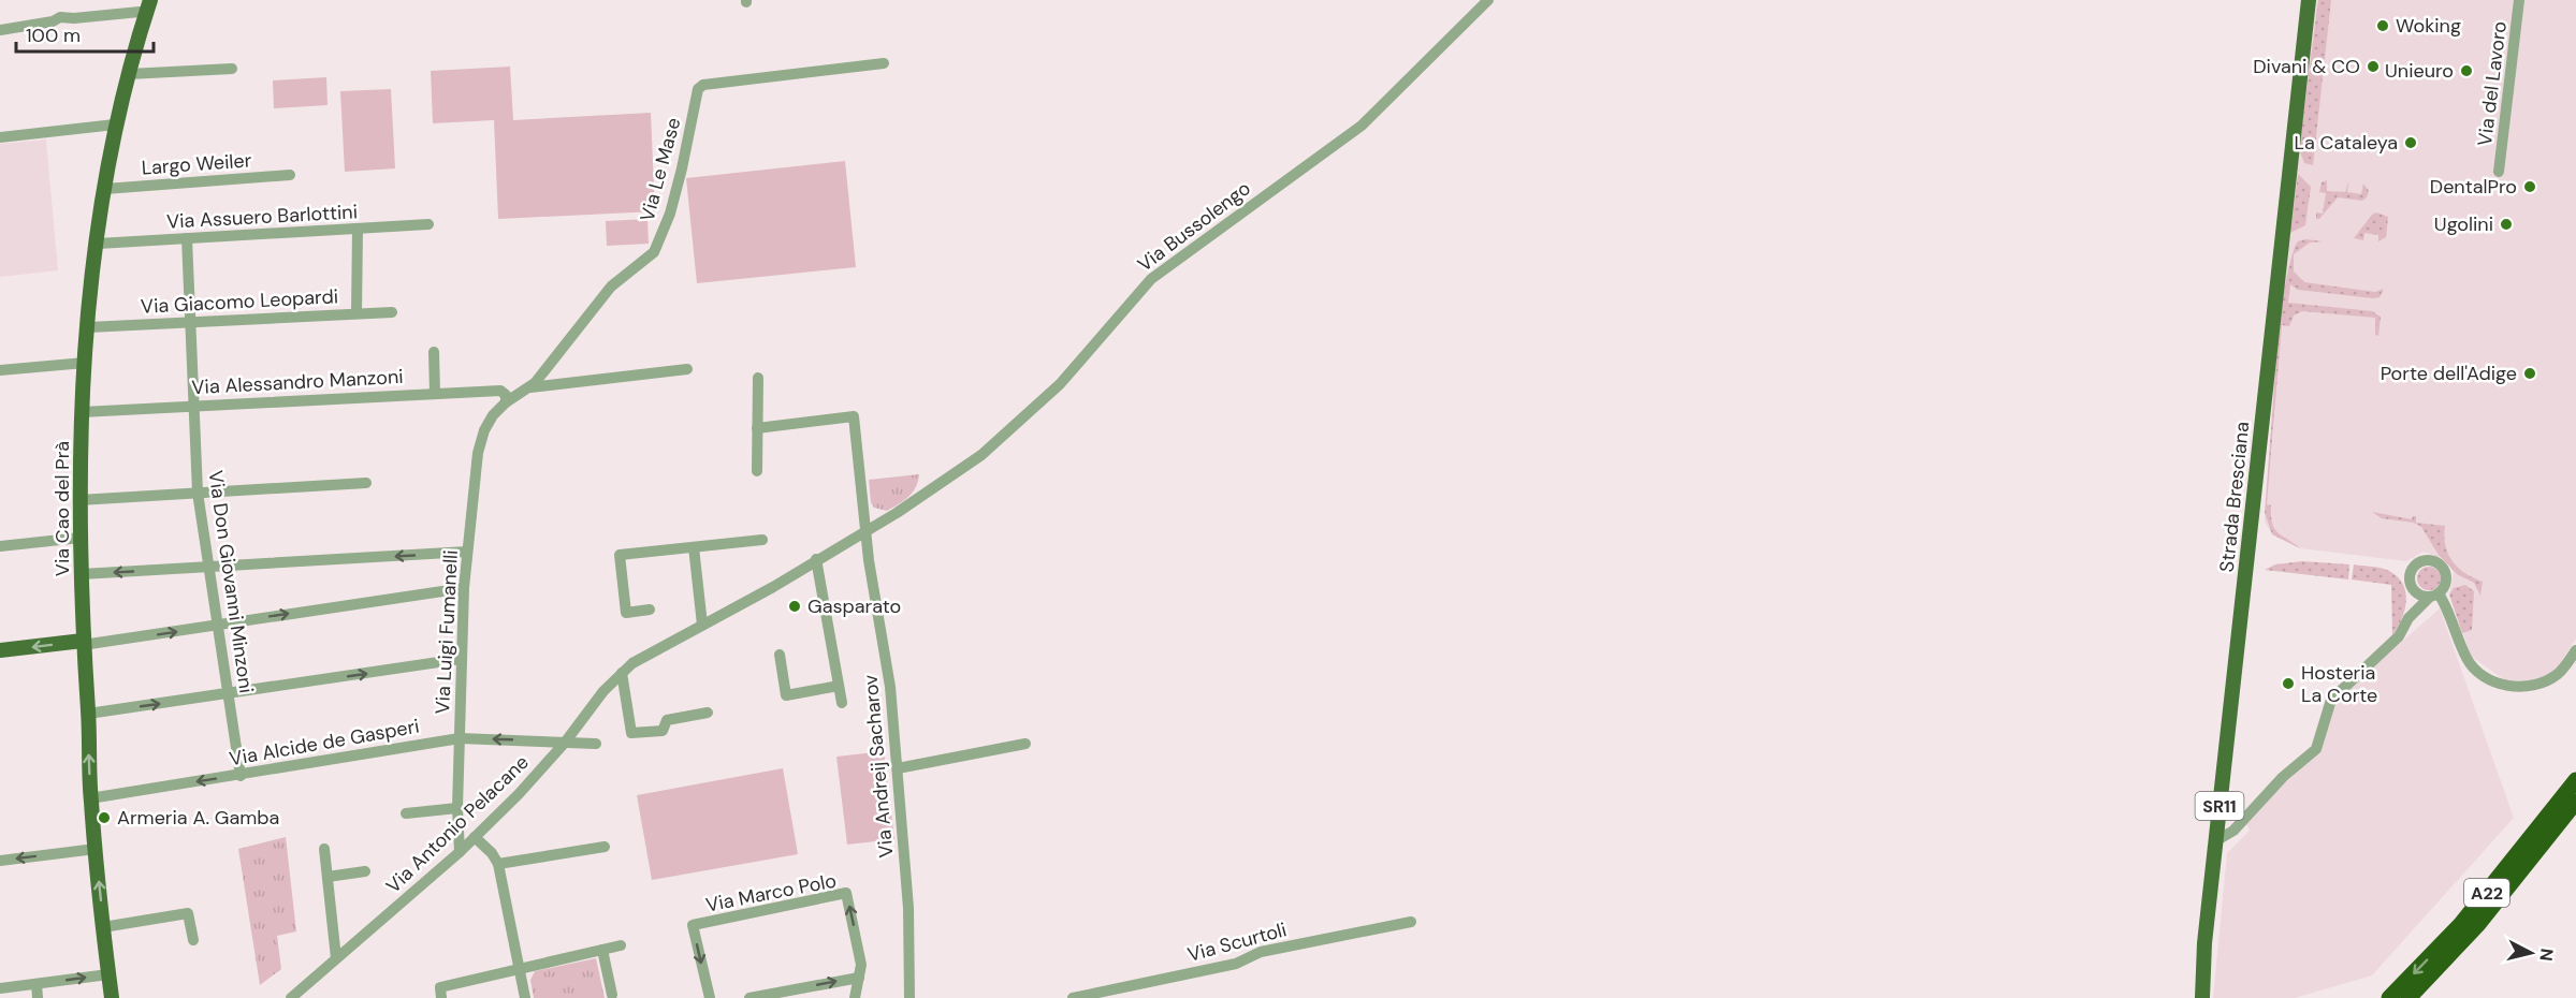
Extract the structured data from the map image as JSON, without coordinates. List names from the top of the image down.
{
  "streets": {
    "highway": ["A22"],
    "main road": ["Strada Bresciana", "Via Cao del Prà", "SR11"],
    "street": [
      "Via del Lavoro",
      "Largo Weiler",
      "Via Le Mase",
      "Via Assuero Barlottini",
      "Via Bussolengo",
      "Via Giacomo Leopardi",
      "Via Alessandro Manzoni",
      "Via Don Giovanni Minzoni",
      "Via Luigi Fumanelli",
      "Via Alcide de Gasperi",
      "Via Andreij Sacharov",
      "Via Antonio Pelacane",
      "Via Marco Polo",
      "Via Scurtoli"
    ]
  },
  "crossings": [
    ["Largo Weiler", "Via Cao del Prà"],
    ["Via Le Mase", "Via Alessandro Manzoni"],
    ["Via Le Mase", "Via Luigi Fumanelli"],
    ["Via Assuero Barlottini", "Via Cao del Prà"],
    ["Via Assuero Barlottini", "Via Don Giovanni Minzoni"],
    ["Via Bussolengo", "Via Andreij Sacharov"],
    ["Via Bussolengo", "Via Antonio Pelacane"],
    ["Via Giacomo Leopardi", "Via Cao del Prà"],
    ["Via Giacomo Leopardi", "Via Don Giovanni Minzoni"],
    ["Via Alessandro Manzoni", "Via Cao del Prà"],
    ["Via Alessandro Manzoni", "Via Don Giovanni Minzoni"],
    ["Via Cao del Prà", "Via Alcide de Gasperi"],
    ["Via Don Giovanni Minzoni", "Via Alcide de Gasperi"],
    ["Via Luigi Fumanelli", "Via Alcide de Gasperi"],
    ["Via Luigi Fumanelli", "Via Antonio Pelacane"],
    ["Via Alcide de Gasperi", "Via Antonio Pelacane"],
    ["Via Andreij Sacharov", "Via Antonio Pelacane"]
  ],
  "places": [
    "Woking",
    "Divani & CO",
    "Unieuro",
    "La Cataleya",
    "DentalPro",
    "Ugolini",
    "Porte dell'Adige",
    "Gasparato",
    "Hosteria La Corte",
    "Armeria A. Gamba"
  ],
  "scale_bar": "100 m",
  "north": "right"
}
